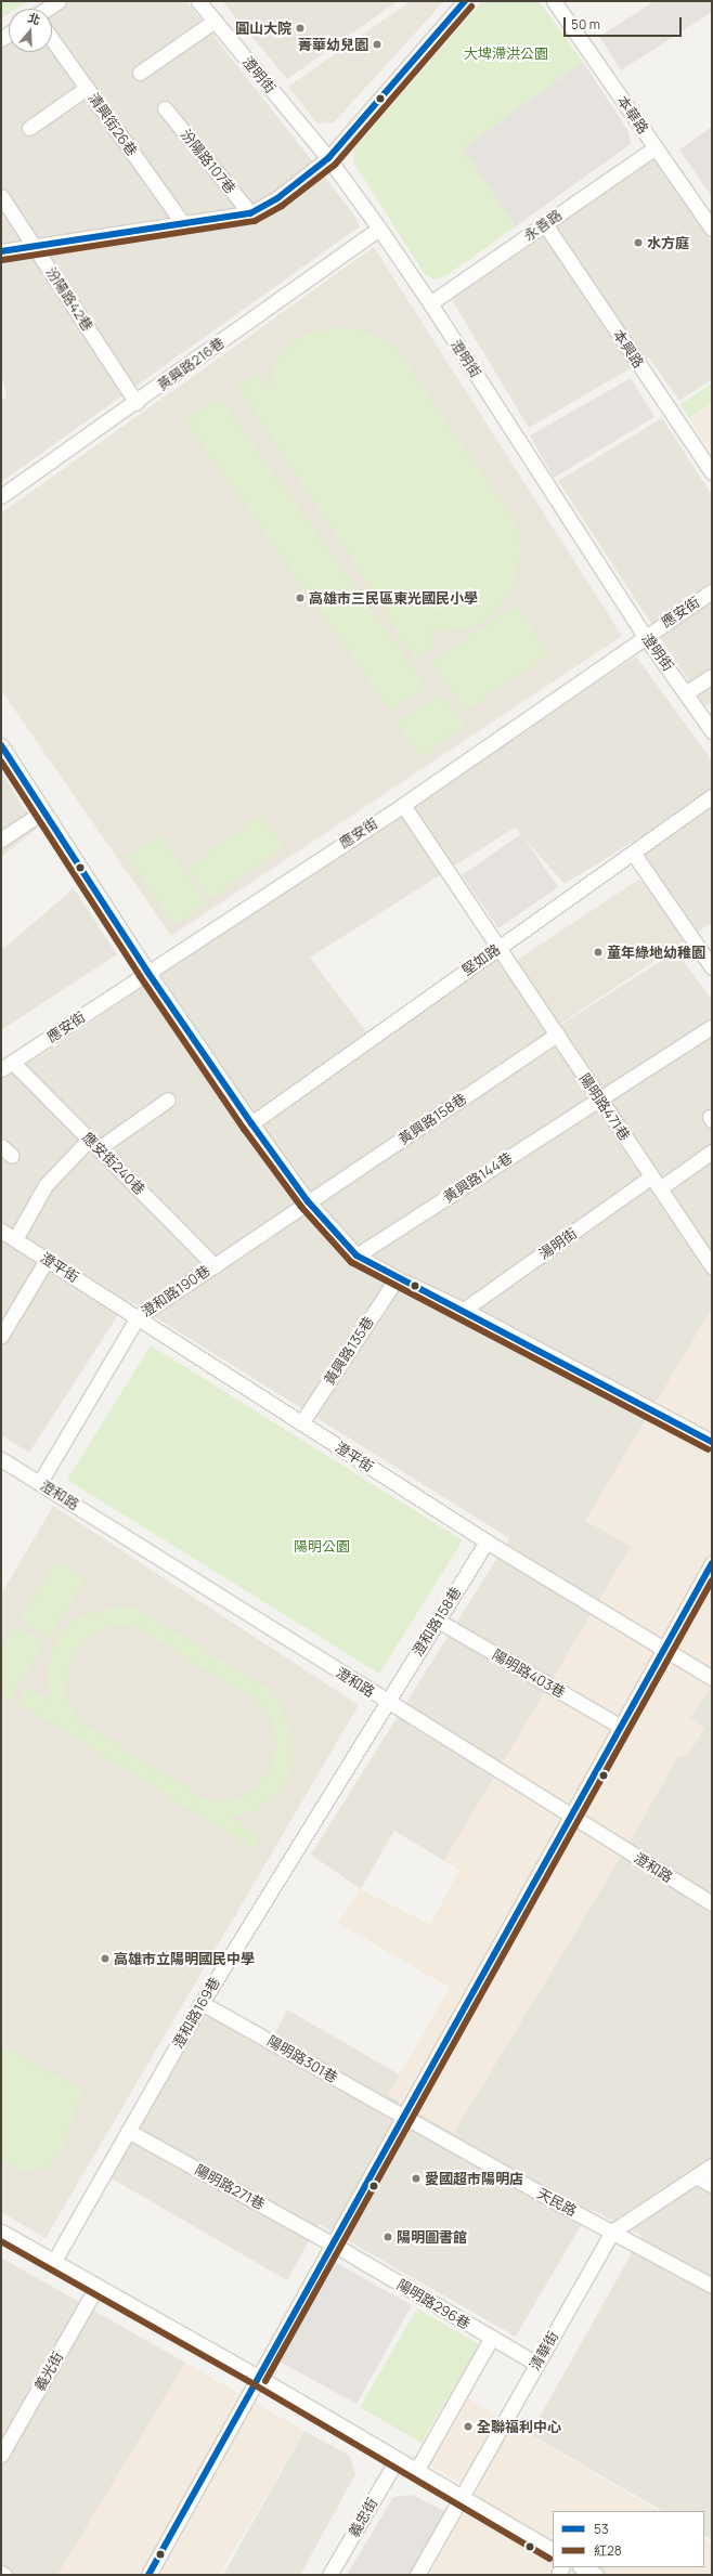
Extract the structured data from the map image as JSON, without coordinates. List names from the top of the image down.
{
  "streets": {
    "street": [
      "澄明街",
      "本華路",
      "清興街26巷",
      "汾陽路107巷",
      "永善路",
      "汾陽路42巷",
      "本興路",
      "黃興路216巷",
      "應安街",
      "堅如路",
      "陽明路471巷",
      "黃興路158巷",
      "應安街240巷",
      "黃興路144巷",
      "湯明街",
      "澄平街",
      "澄和路190巷",
      "黃興路135巷",
      "澄和路",
      "澄和路158巷",
      "陽明路403巷",
      "澄和路169巷",
      "陽明路301巷",
      "陽明路271巷",
      "天民路",
      "陽明路296巷",
      "清華街",
      "義光街",
      "義忠街"
    ]
  },
  "crossings": [
    ["澄明街", "永善路"],
    ["澄明街", "黃興路216巷"],
    ["澄明街", "應安街"],
    ["本華路", "永善路"],
    ["永善路", "本興路"],
    ["汾陽路42巷", "黃興路216巷"],
    ["應安街", "陽明路471巷"],
    ["應安街", "應安街240巷"],
    ["堅如路", "陽明路471巷"],
    ["陽明路471巷", "黃興路158巷"],
    ["陽明路471巷", "黃興路144巷"],
    ["陽明路471巷", "湯明街"],
    ["黃興路158巷", "澄和路190巷"],
    ["應安街240巷", "澄和路190巷"],
    ["澄平街", "澄和路190巷"],
    ["澄平街", "黃興路135巷"],
    ["澄平街", "澄和路158巷"],
    ["澄和路190巷", "澄和路"],
    ["澄和路", "澄和路158巷"],
    ["澄和路", "澄和路169巷"],
    ["澄和路158巷", "陽明路403巷"],
    ["澄和路158巷", "澄和路169巷"],
    ["澄和路169巷", "陽明路301巷"],
    ["澄和路169巷", "陽明路271巷"],
    ["陽明路301巷", "天民路"],
    ["陽明路271巷", "陽明路296巷"],
    ["天民路", "清華街"],
    ["陽明路296巷", "清華街"]
  ],
  "parks": ["大埤滯洪公園", "陽明公園"],
  "places": [
    "圓山大院",
    "菁華幼兒園",
    "水方庭",
    "高雄市三民區東光國民小學",
    "童年綠地幼稚園",
    "高雄市立陽明國民中學",
    "愛國超市陽明店",
    "陽明圖書館",
    "全聯福利中心"
  ],
  "lines": ["transit line 53", "transit line 紅28"],
  "legend": ["53", "紅28"],
  "scale_bar": "50 m",
  "north": "top"
}
